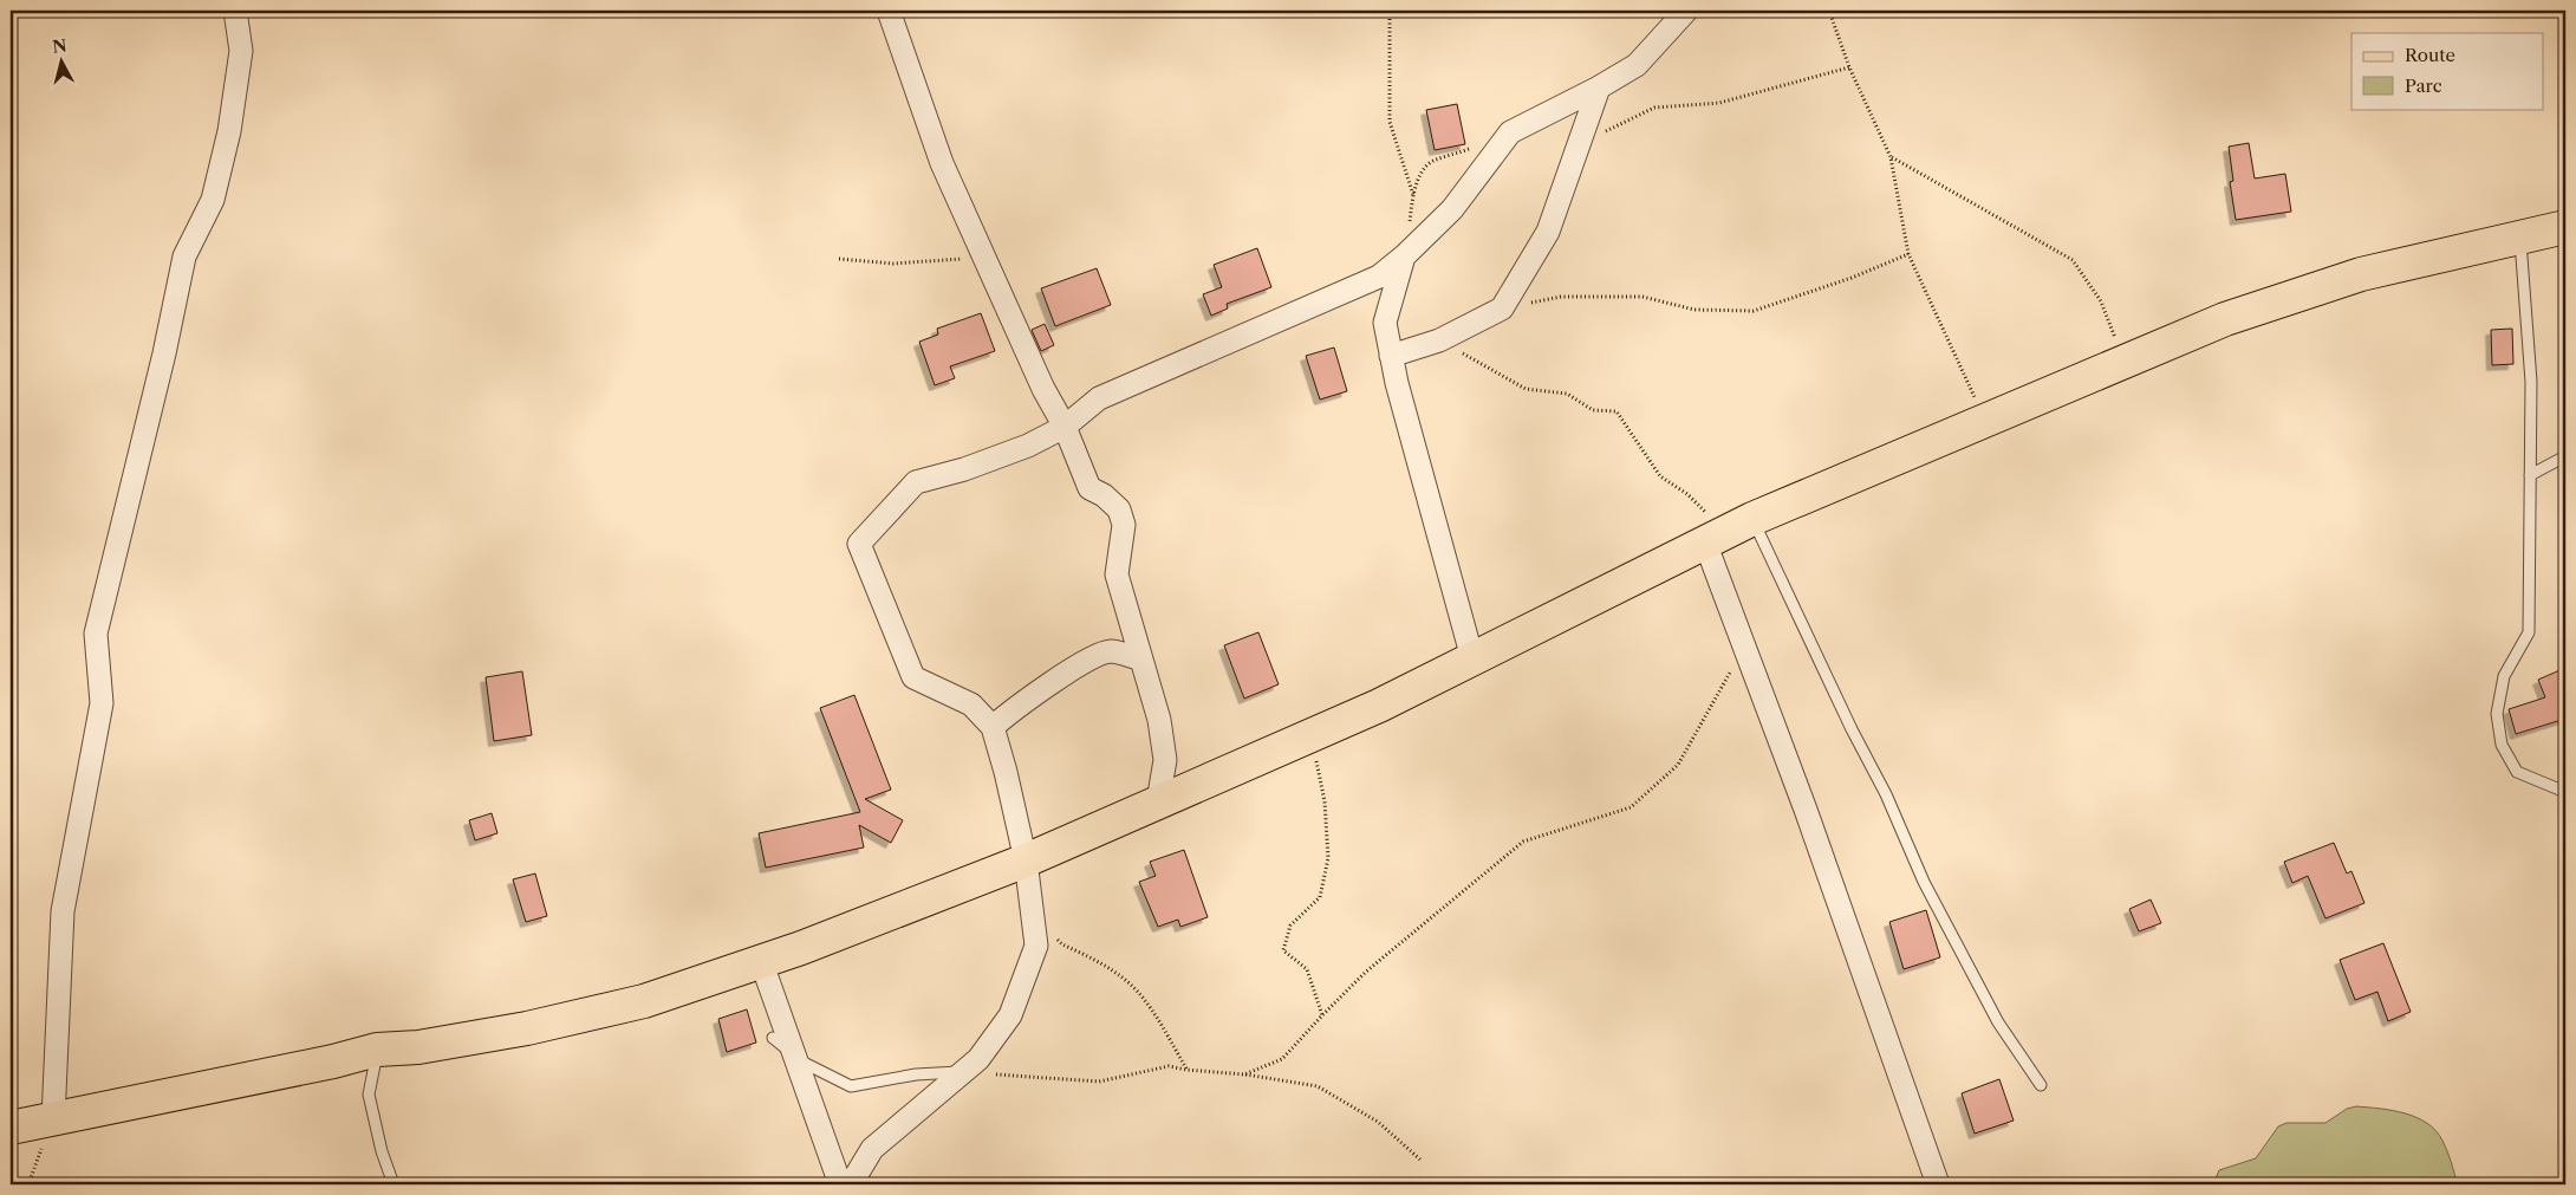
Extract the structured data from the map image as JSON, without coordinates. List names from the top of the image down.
{
  "legend": ["Route", "Parc"],
  "north": "top"
}
